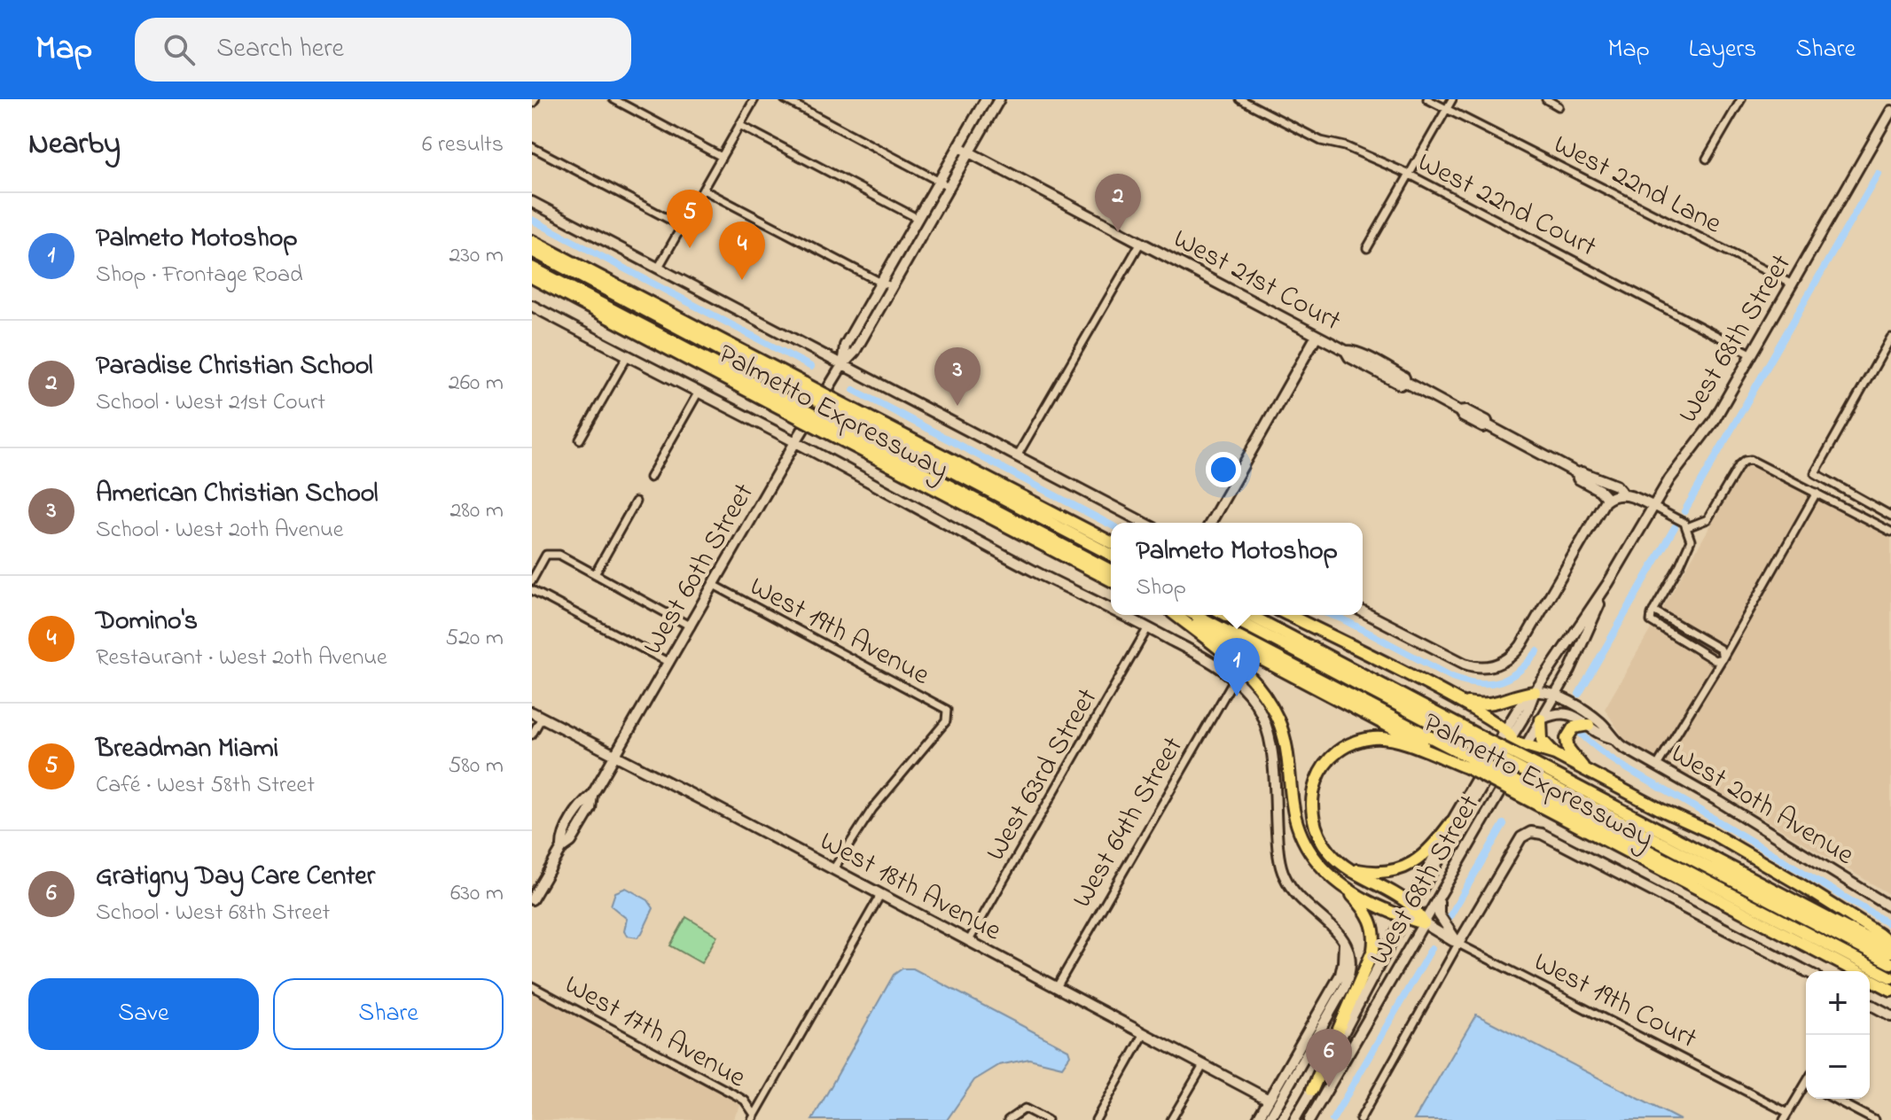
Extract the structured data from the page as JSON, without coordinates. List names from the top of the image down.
{
  "streets": {
    "highway": ["Palmetto Expressway"],
    "street": [
      "West 22nd Lane",
      "West 22nd Court",
      "West 21st Court",
      "West 68th Street",
      "West 60th Street",
      "West 19th Avenue",
      "West 63rd Street",
      "West 20th Avenue",
      "West 64th Street",
      "West 18th Avenue",
      "West 19th Court",
      "West 17th Avenue"
    ]
  },
  "crossings": [
    ["West 22nd Lane", "West 68th Street"],
    ["West 22nd Court", "West 68th Street"],
    ["West 21st Court", "West 68th Street"],
    ["West 21st Court", "West 60th Street"],
    ["West 68th Street", "West 20th Avenue"],
    ["West 68th Street", "West 19th Court"],
    ["West 60th Street", "West 19th Avenue"],
    ["West 60th Street", "West 18th Avenue"],
    ["West 19th Avenue", "West 18th Avenue"],
    ["West 63rd Street", "West 18th Avenue"],
    ["West 64th Street", "West 18th Avenue"]
  ],
  "page": {
    "header": "Map",
    "search": "Search here",
    "nav": ["Map", "Layers", "Share"],
    "heading": ["Nearby", "6 results"],
    "pins": [
      "2",
      "5",
      "4",
      "3",
      "1",
      "6"
    ],
    "list": [
      {
        "mark": "1",
        "name": "Palmeto Motoshop",
        "note": "Shop · Frontage Road",
        "value": "230 m"
      },
      {
        "mark": "2",
        "name": "Paradise Christian School",
        "note": "School · West 21st Court",
        "value": "260 m"
      },
      {
        "mark": "3",
        "name": "American Christian School",
        "note": "School · West 20th Avenue",
        "value": "280 m"
      },
      {
        "mark": "4",
        "name": "Domino's",
        "note": "Restaurant · West 20th Avenue",
        "value": "520 m"
      },
      {
        "mark": "5",
        "name": "Breadman Miami",
        "note": "Café · West 58th Street",
        "value": "580 m"
      },
      {
        "mark": "6",
        "name": "Gratigny Day Care Center",
        "note": "School · West 68th Street",
        "value": "630 m"
      }
    ],
    "popup": ["Palmeto Motoshop", "Shop"],
    "buttons": ["Save", "Share"],
    "map_buttons": ["+", "−"]
  }
}
